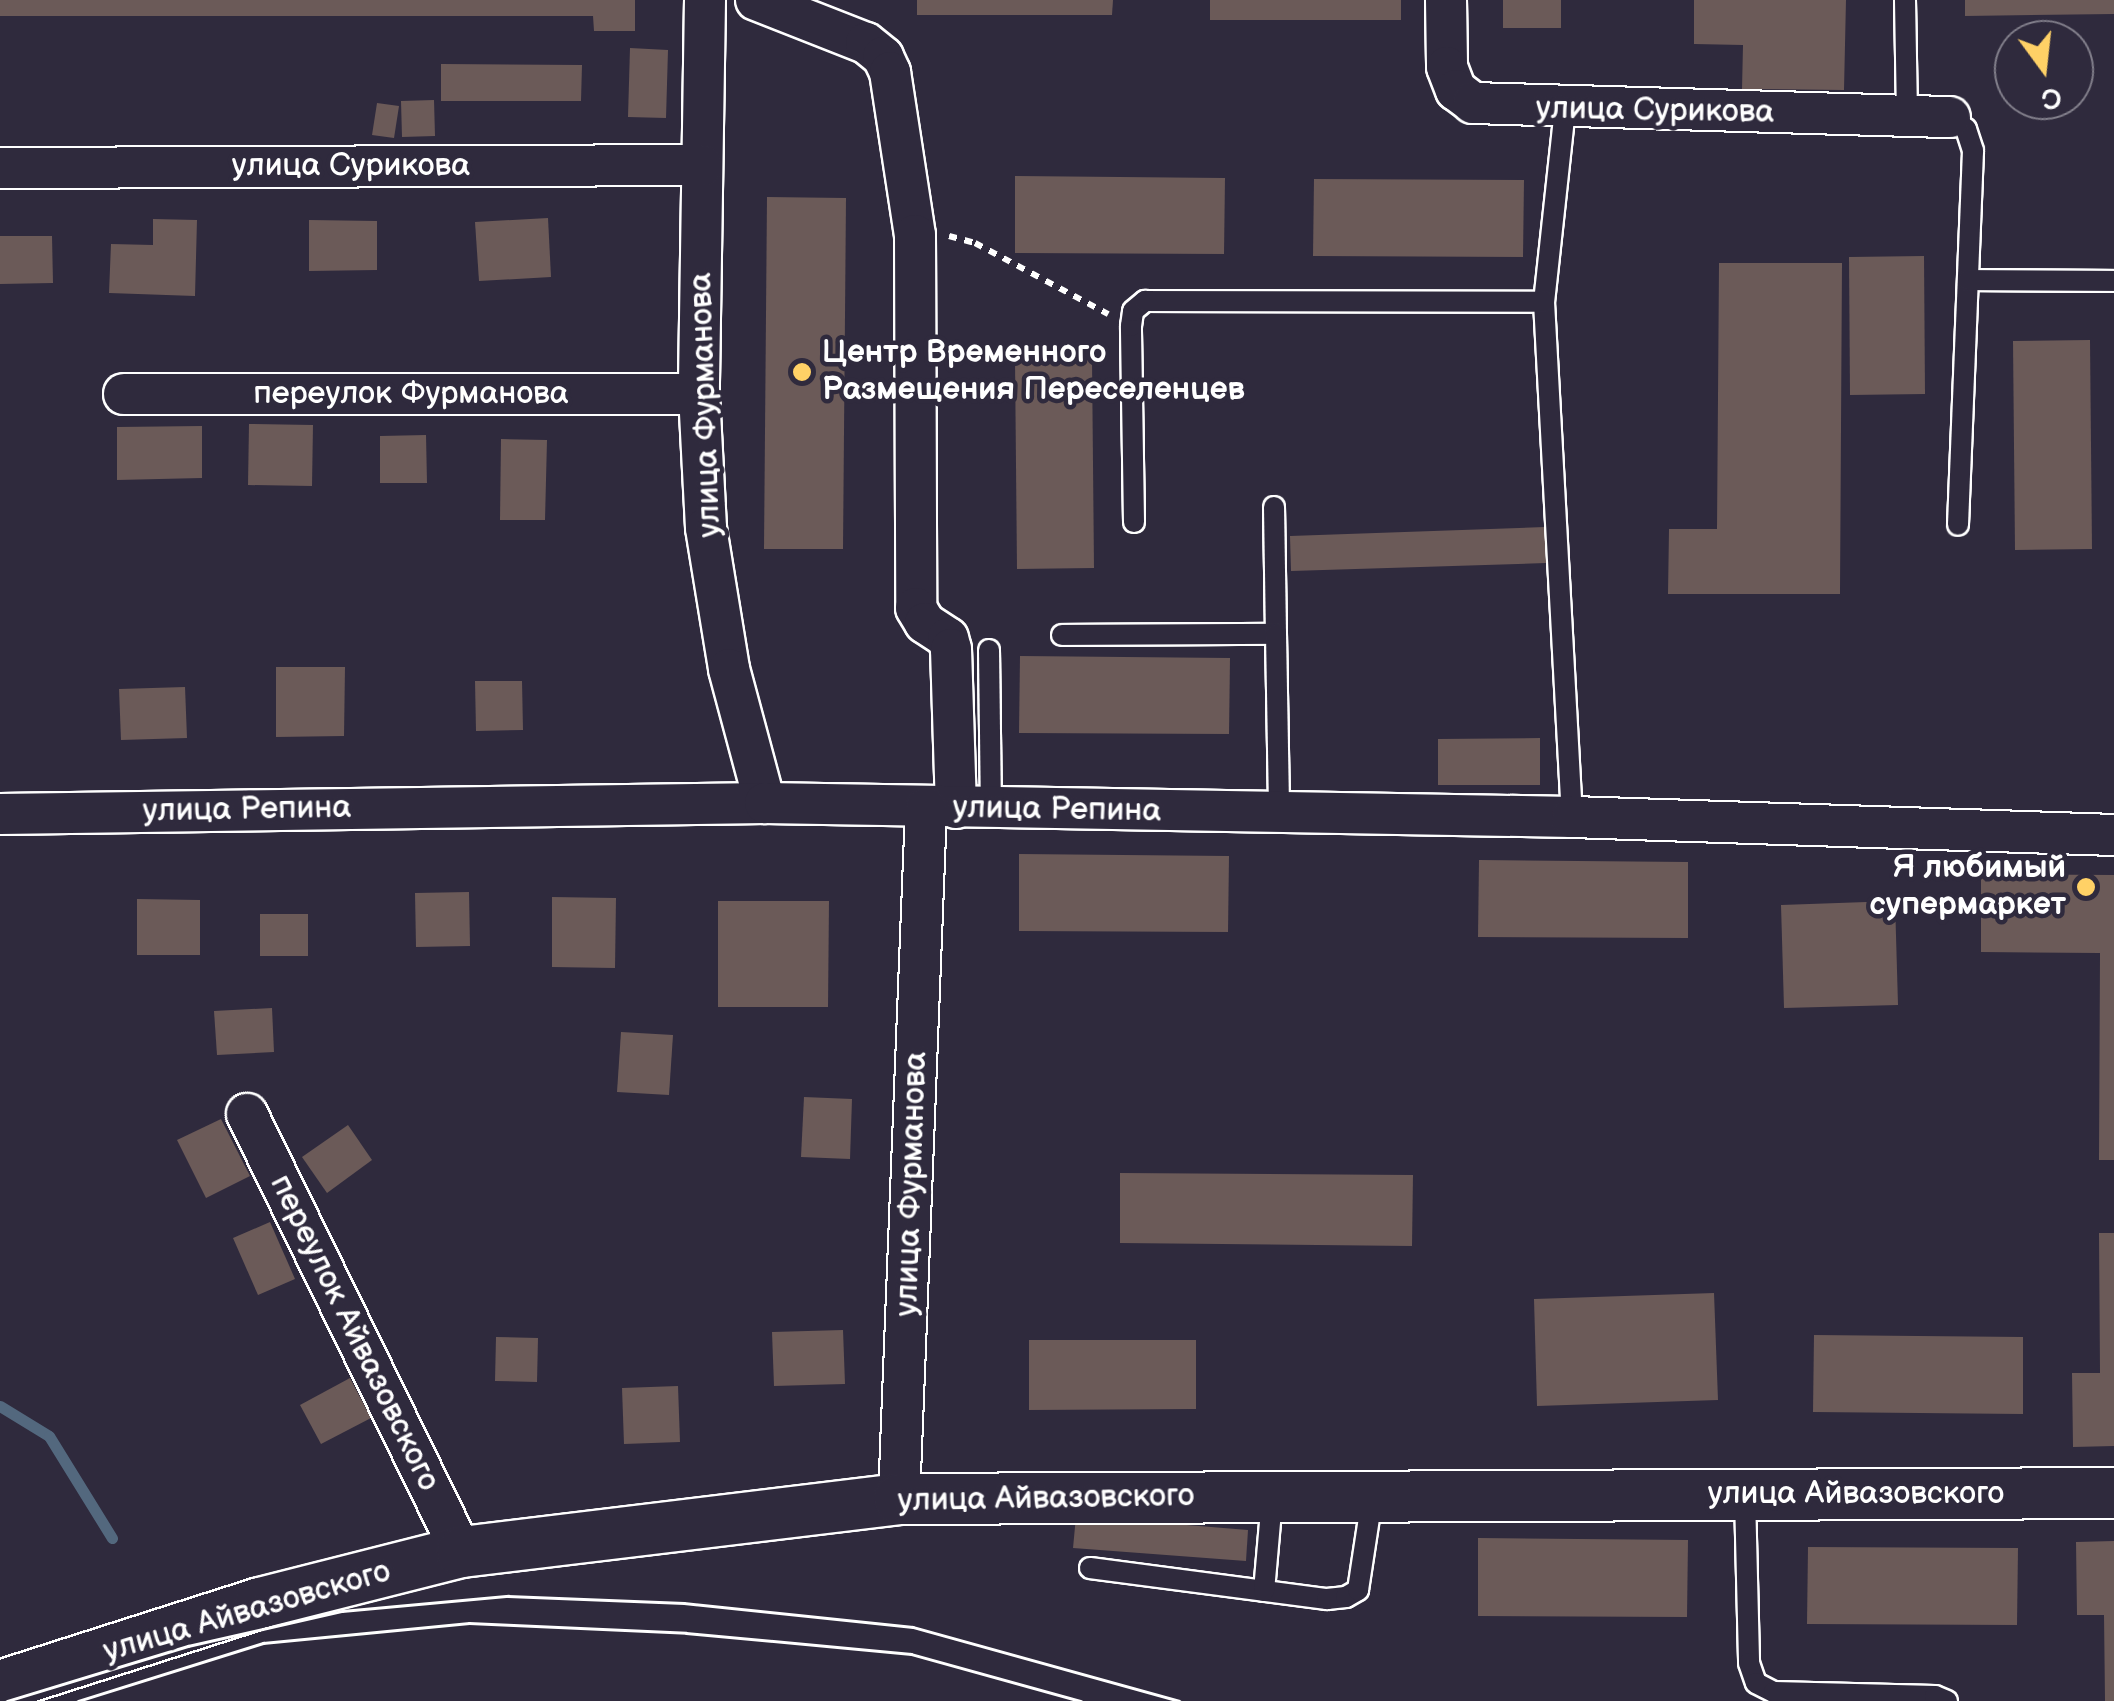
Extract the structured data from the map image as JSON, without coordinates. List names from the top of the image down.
{
  "streets": {
    "street": [
      "улица Сурикова",
      "переулок Фурманова",
      "улица Фурманова",
      "улица Репина",
      "переулок Айвазовского",
      "улица Айвазовского"
    ]
  },
  "crossings": [
    ["улица Сурикова", "улица Фурманова"],
    ["переулок Фурманова", "улица Фурманова"],
    ["улица Фурманова", "улица Репина"],
    ["улица Фурманова", "улица Айвазовского"],
    ["переулок Айвазовского", "улица Айвазовского"]
  ],
  "places": ["Центр Временного Размещения Переселенцев", "Я любимый супермаркет"],
  "north": "bottom"
}
